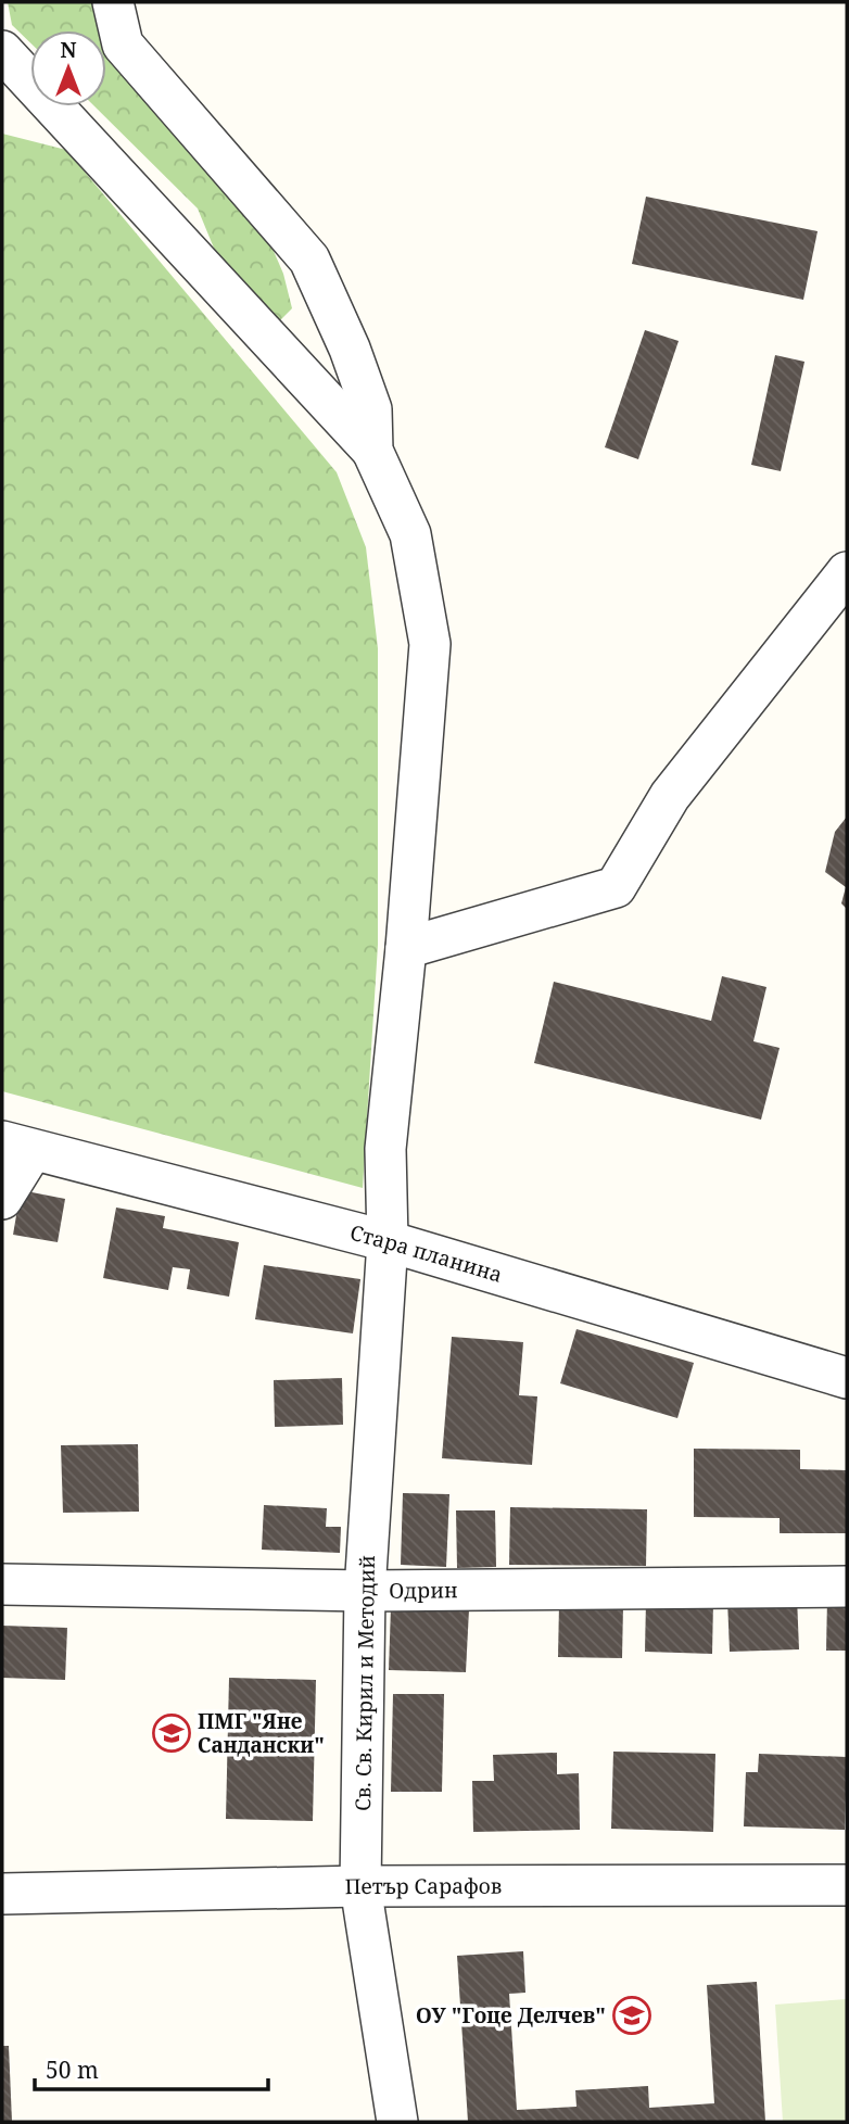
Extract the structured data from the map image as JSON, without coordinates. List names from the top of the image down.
{
  "streets": {
    "street": [
      "Стара планина",
      "Одрин",
      "Св. Св. Кирил и Методий",
      "Петър Сарафов"
    ]
  },
  "crossings": [
    ["Стара планина", "Св. Св. Кирил и Методий"],
    ["Одрин", "Св. Св. Кирил и Методий"],
    ["Св. Св. Кирил и Методий", "Петър Сарафов"]
  ],
  "places": {
    "school or university": ["ПМГ \"Яне Сандански\"", "ОУ \"Гоце Делчев\""]
  },
  "scale_bar": "50 m",
  "north": "top"
}
